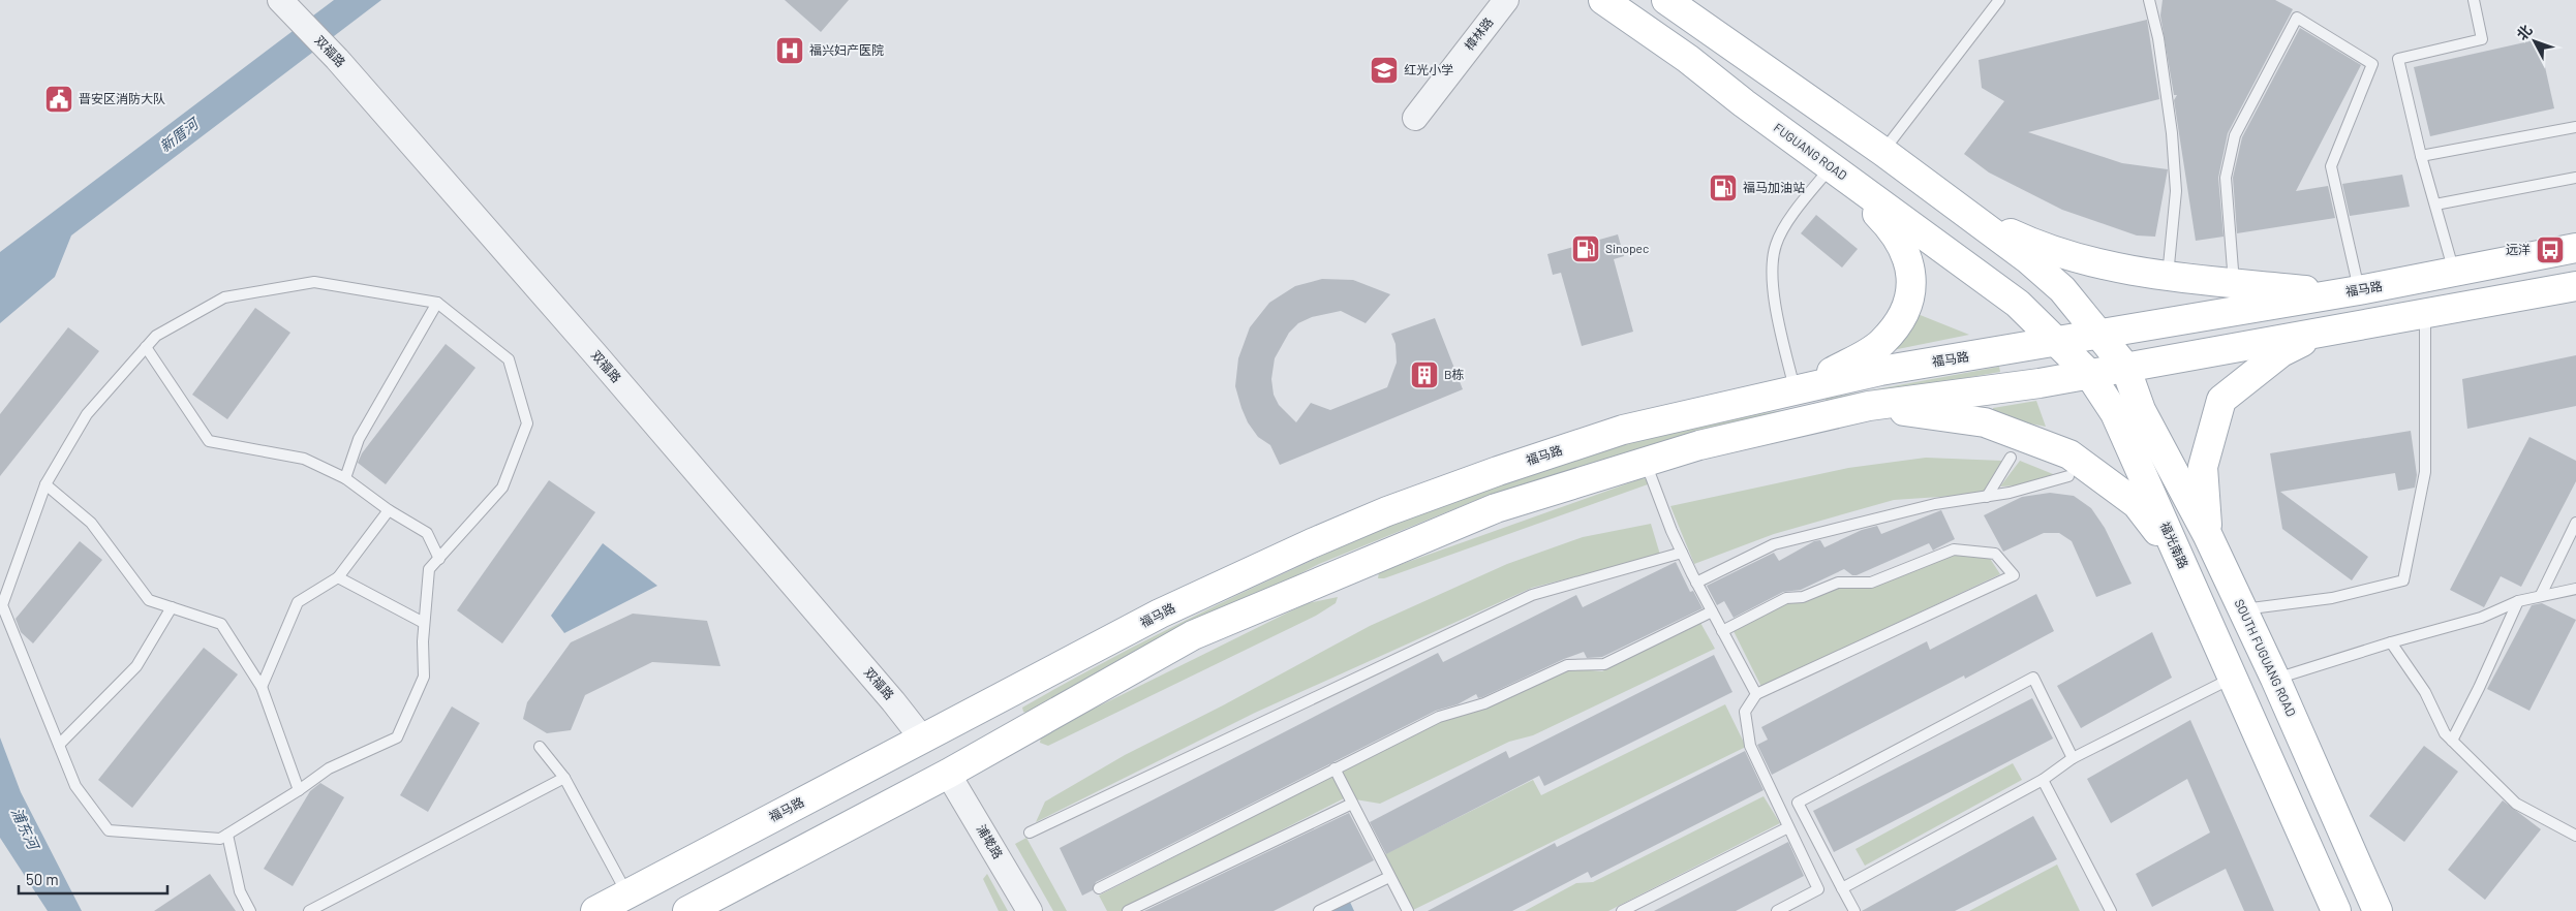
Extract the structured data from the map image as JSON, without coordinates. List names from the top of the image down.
{
  "streets": {
    "main road": [
      "FUGUANG ROAD",
      "福马路",
      "福光南路",
      "SOUTH FUGUANG ROAD"
    ],
    "street": ["樟林路", "双福路", "浦墘路"]
  },
  "crossings": [
    ["双福路", "福马路"],
    ["FUGUANG ROAD", "福马路"],
    ["FUGUANG ROAD", "福光南路"],
    ["FUGUANG ROAD", "SOUTH FUGUANG ROAD"],
    ["福光南路", "SOUTH FUGUANG ROAD"]
  ],
  "water": ["新厝河", "浦东河"],
  "places": {
    "hospital": ["福兴妇产医院"],
    "school or university": ["红光小学"],
    "public building": ["晋安区消防大队"],
    "fuel station": ["福马加油站", "Sinopec"],
    "bus stop": ["远洋"],
    "building": ["B栋"]
  },
  "scale_bar": "50 m",
  "north": "top left"
}
